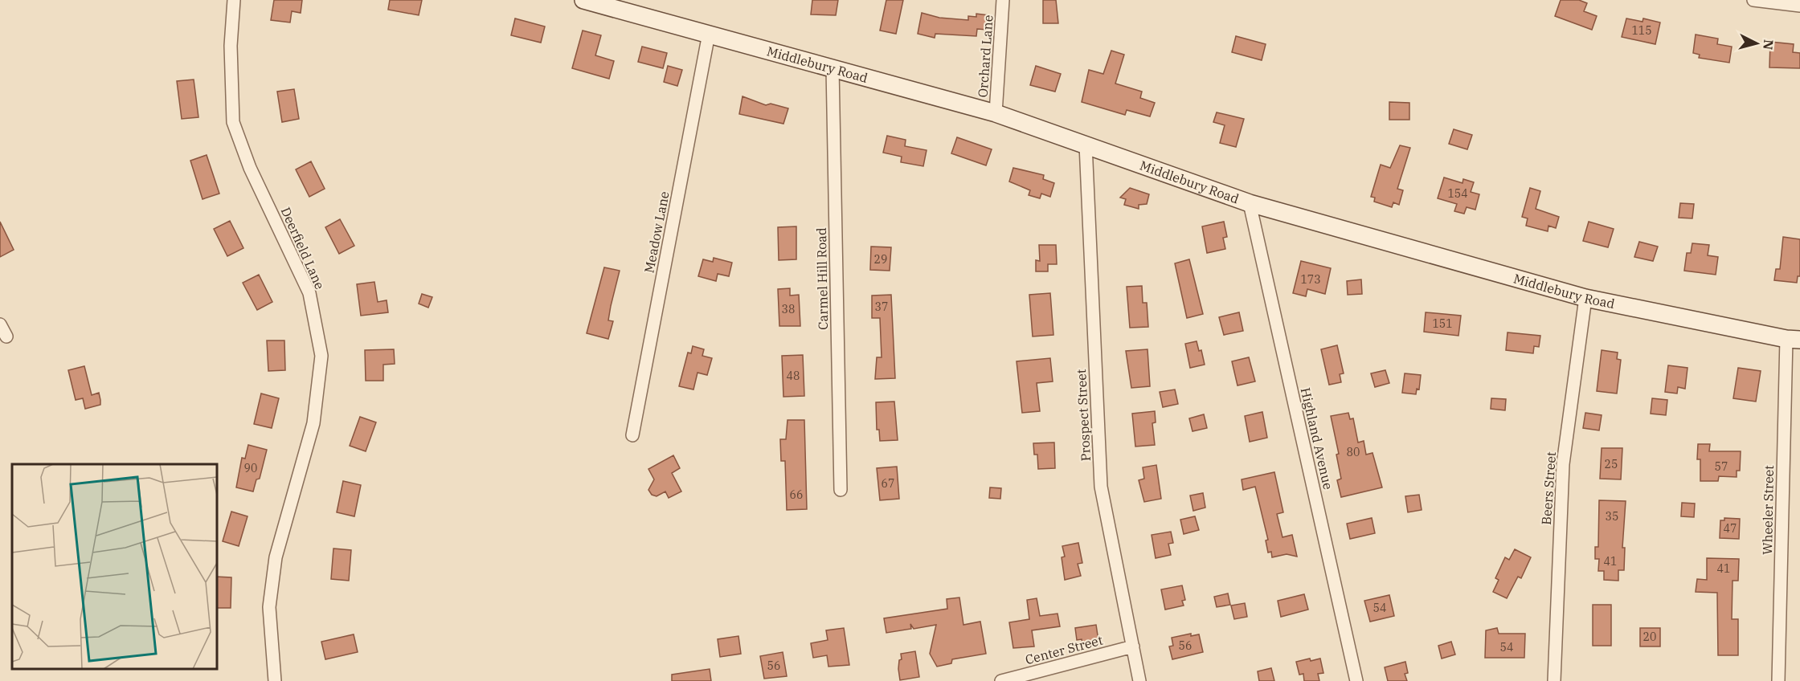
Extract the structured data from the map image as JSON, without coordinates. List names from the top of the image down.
{
  "streets": {
    "street": [
      "Orchard Lane",
      "Middlebury Road",
      "Meadow Lane",
      "Deerfield Lane",
      "Carmel Hill Road",
      "Prospect Street",
      "Highland Avenue",
      "Beers Street",
      "Wheeler Street",
      "Center Street"
    ]
  },
  "crossings": [
    ["Orchard Lane", "Middlebury Road"],
    ["Middlebury Road", "Meadow Lane"],
    ["Middlebury Road", "Carmel Hill Road"],
    ["Middlebury Road", "Prospect Street"],
    ["Middlebury Road", "Highland Avenue"],
    ["Middlebury Road", "Beers Street"],
    ["Middlebury Road", "Wheeler Street"],
    ["Prospect Street", "Center Street"]
  ],
  "house_numbers": [
    "115",
    "154",
    "29",
    "173",
    "37",
    "38",
    "151",
    "48",
    "80",
    "25",
    "57",
    "90",
    "67",
    "66",
    "35",
    "47",
    "41",
    "41",
    "54",
    "20",
    "56",
    "54",
    "56"
  ],
  "north": "right"
}
